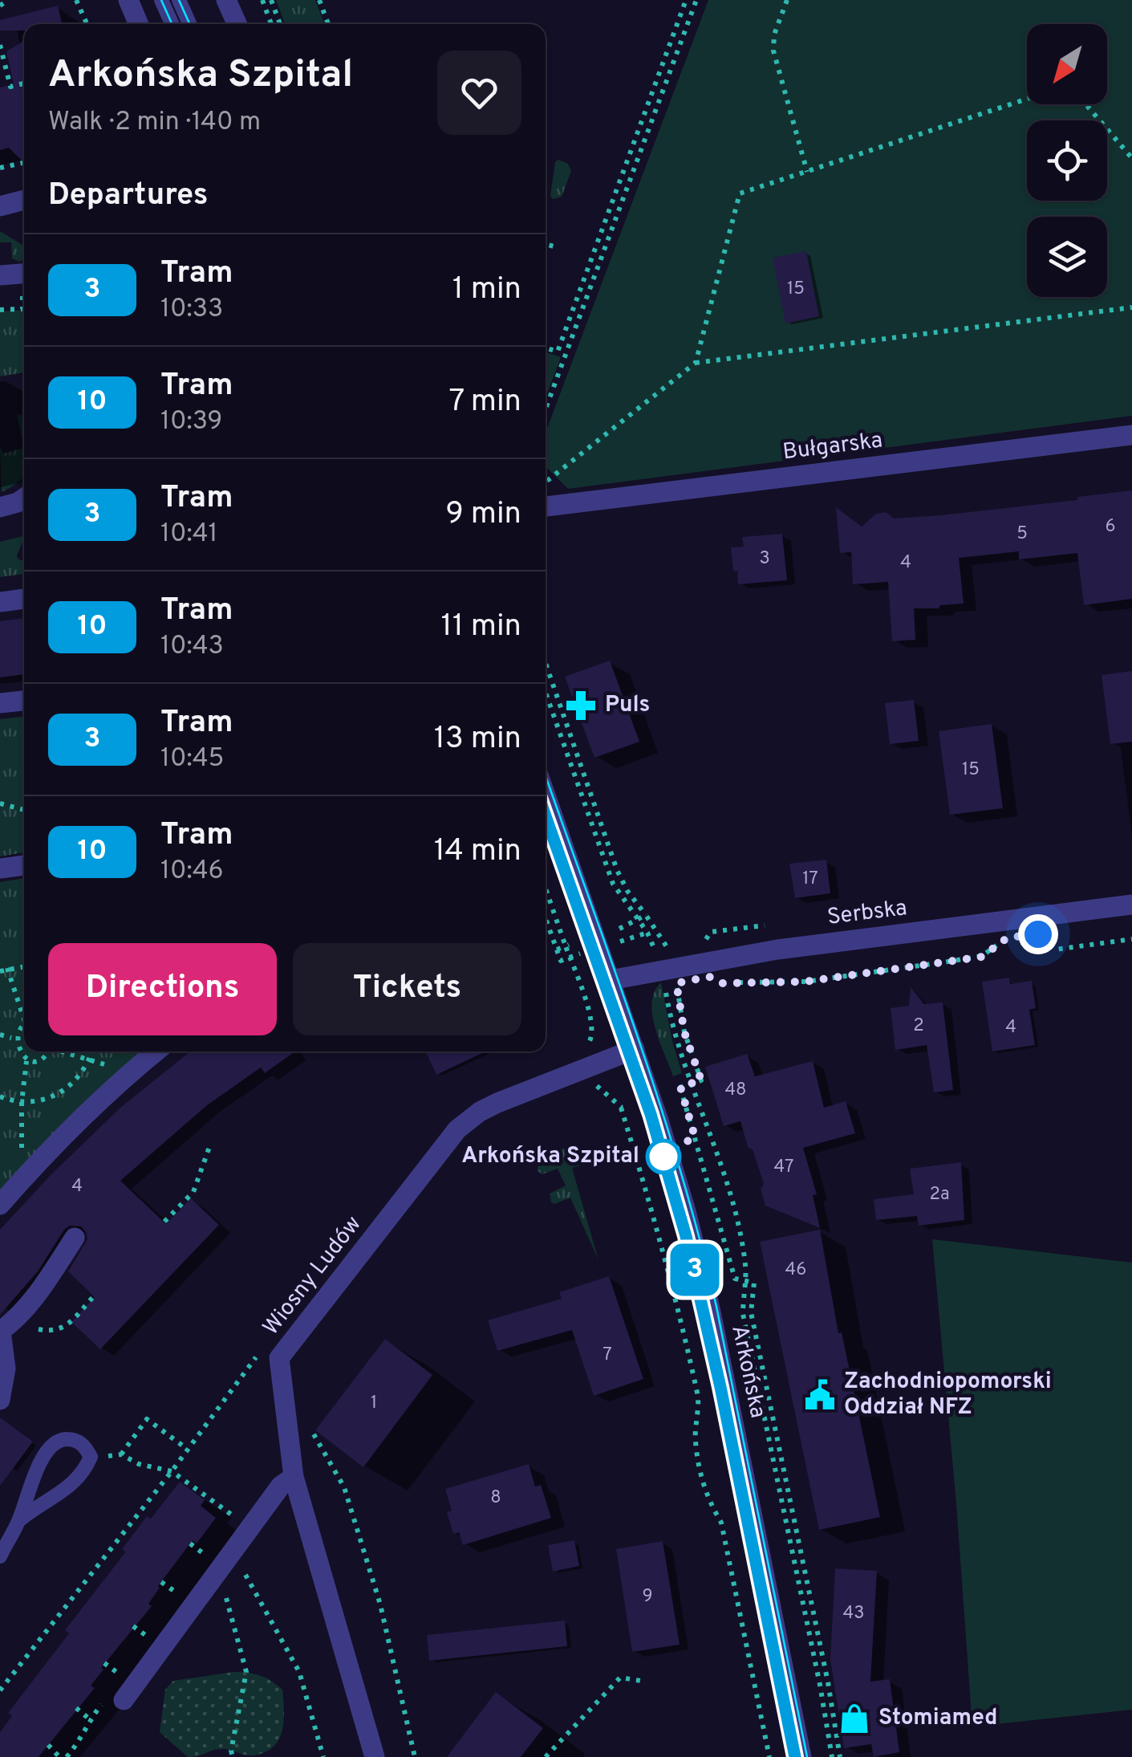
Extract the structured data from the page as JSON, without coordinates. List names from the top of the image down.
{
  "streets": {
    "street": [
      "Bułgarska",
      "Serbska",
      "Wiosny Ludów",
      "Arkońska"
    ]
  },
  "crossings": [
    ["Serbska", "Arkońska"],
    ["Wiosny Ludów", "Arkońska"]
  ],
  "places": {
    "pharmacy": ["Puls"],
    "other": ["Arkońska Szpital"],
    "public building": ["Zachodniopomorski Oddział NFZ"],
    "shop": ["Stomiamed"]
  },
  "lines": ["tram line 3"],
  "house_numbers": [
    "15",
    "6",
    "5",
    "3",
    "4",
    "15",
    "17",
    "2",
    "4",
    "48",
    "47",
    "4",
    "2a",
    "46",
    "7",
    "1",
    "8",
    "9",
    "43"
  ],
  "north": "bottom left",
  "page": {
    "on_map": "3",
    "heading": [
      ["Arkońska Szpital", "Walk · 2 min · 140 m"],
      "Departures"
    ],
    "list": [
      {
        "mark": "3",
        "name": "Tram",
        "note": "10:33",
        "value": "1 min"
      },
      {
        "mark": "10",
        "name": "Tram",
        "note": "10:39",
        "value": "7 min"
      },
      {
        "mark": "3",
        "name": "Tram",
        "note": "10:41",
        "value": "9 min"
      },
      {
        "mark": "10",
        "name": "Tram",
        "note": "10:43",
        "value": "11 min"
      },
      {
        "mark": "3",
        "name": "Tram",
        "note": "10:45",
        "value": "13 min"
      },
      {
        "mark": "10",
        "name": "Tram",
        "note": "10:46",
        "value": "14 min"
      }
    ],
    "buttons": ["Directions", "Tickets"]
  }
}
